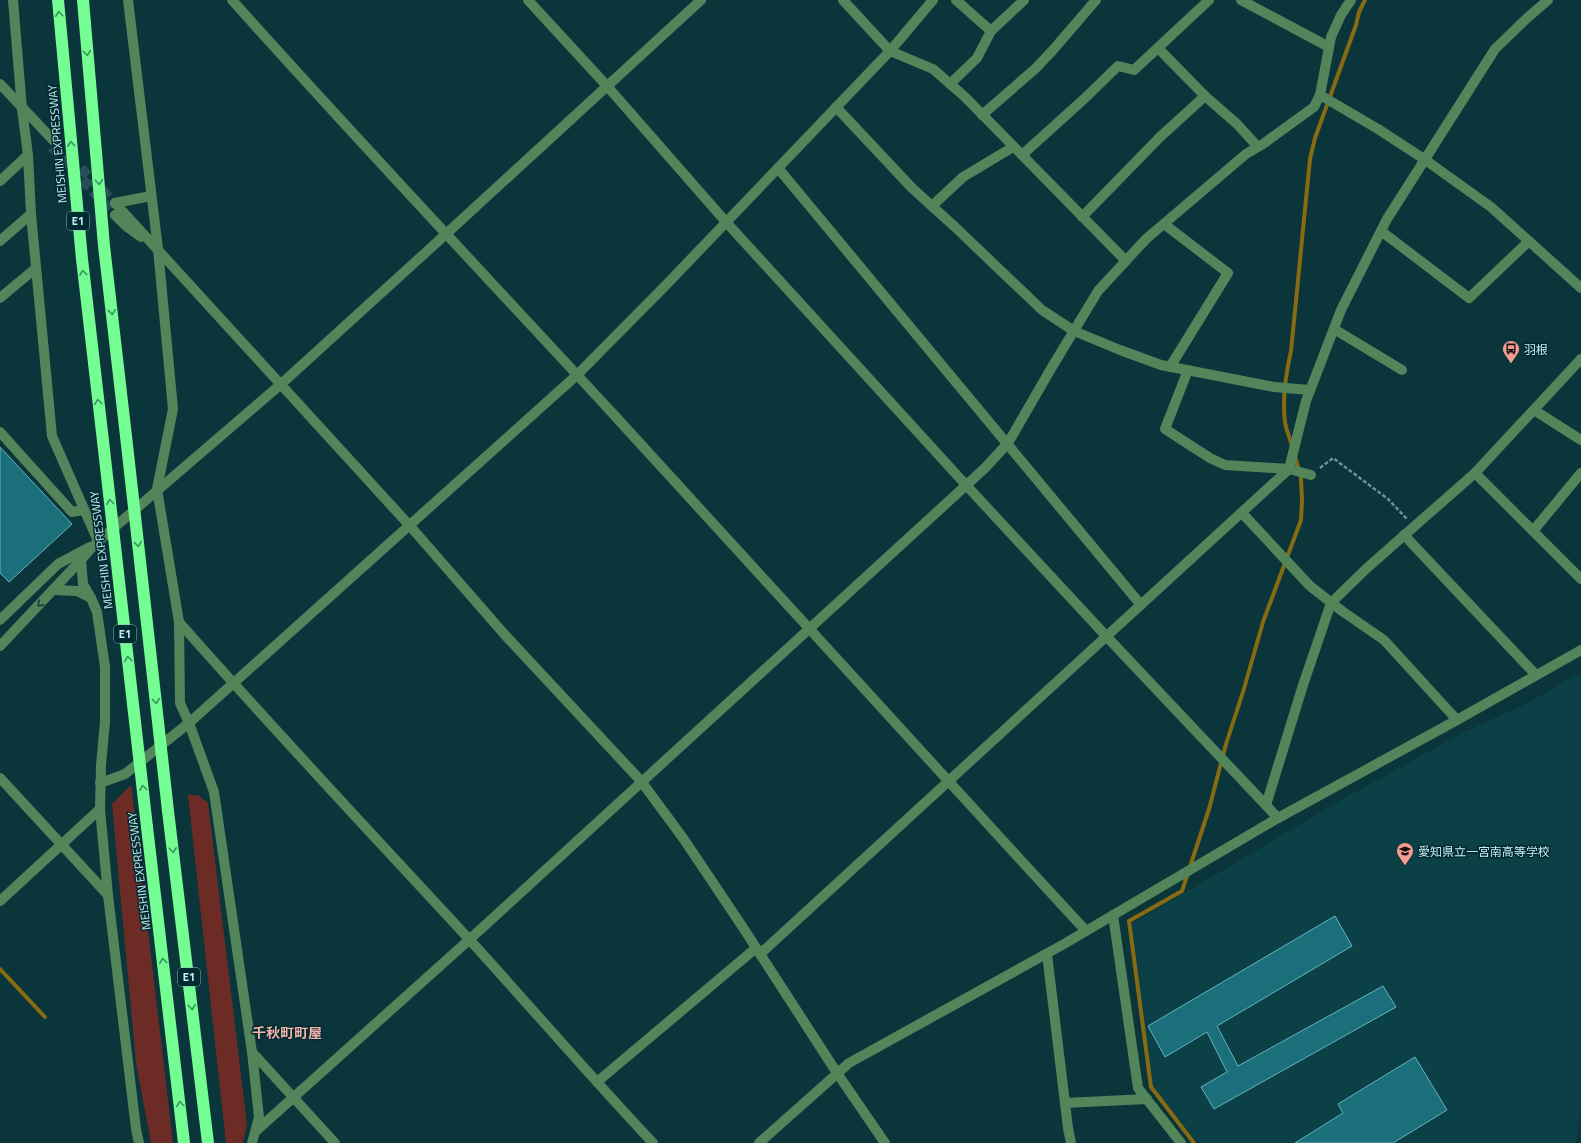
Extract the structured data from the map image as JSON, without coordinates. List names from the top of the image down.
{
  "streets": {
    "highway": ["MEISHIN EXPRESSWAY", "E1"]
  },
  "districts": ["千秋町町屋"],
  "places": {
    "bus stop": ["羽根"],
    "school or university": ["愛知県立一宮南高等学校"]
  }
}
